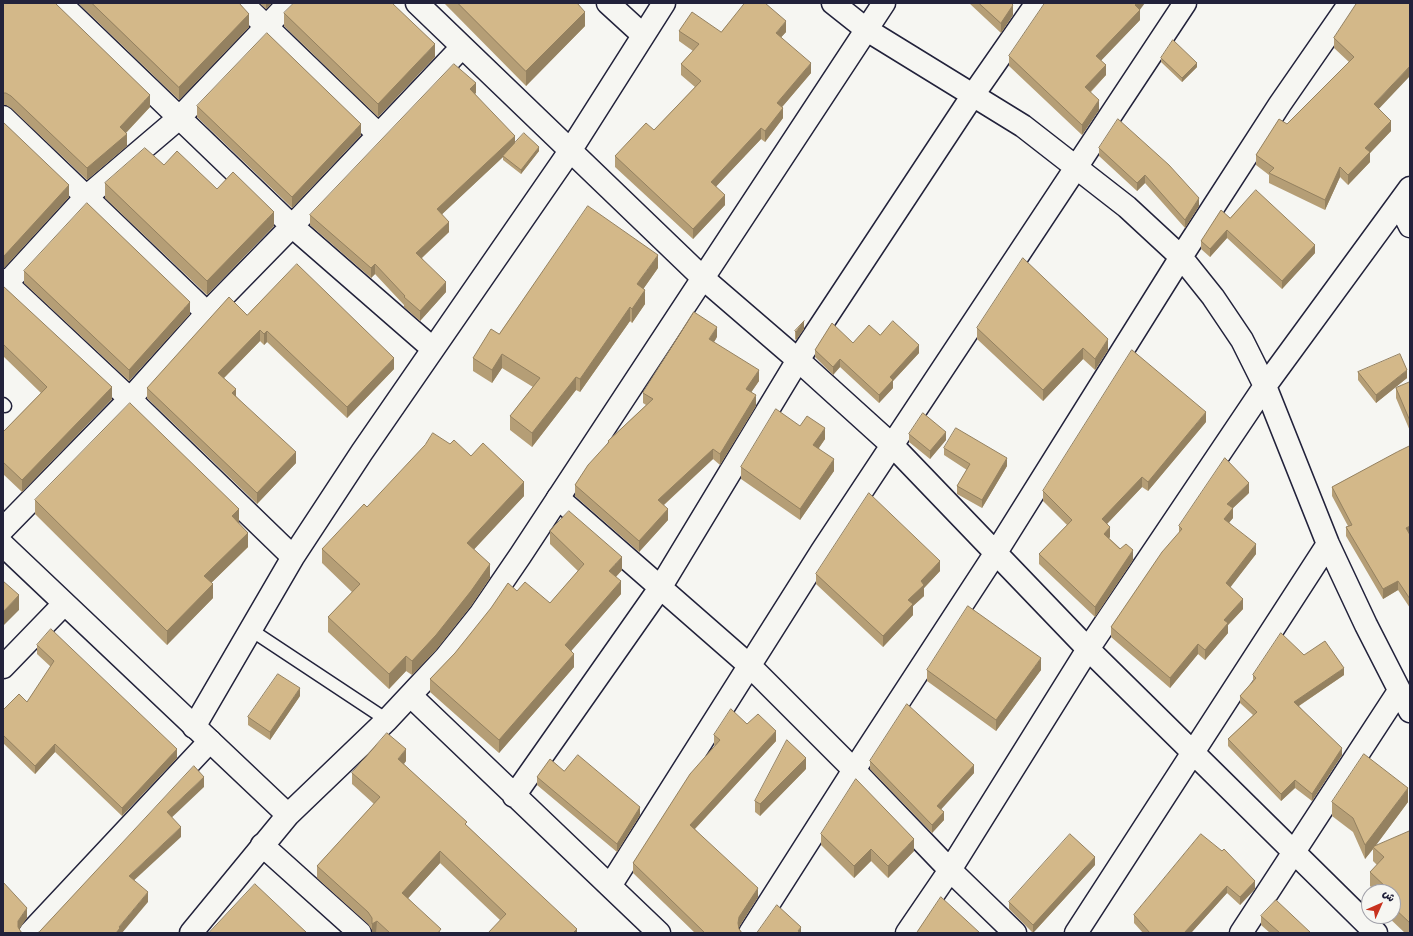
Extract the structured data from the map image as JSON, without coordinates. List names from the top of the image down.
{
  "north": "top right"
}
